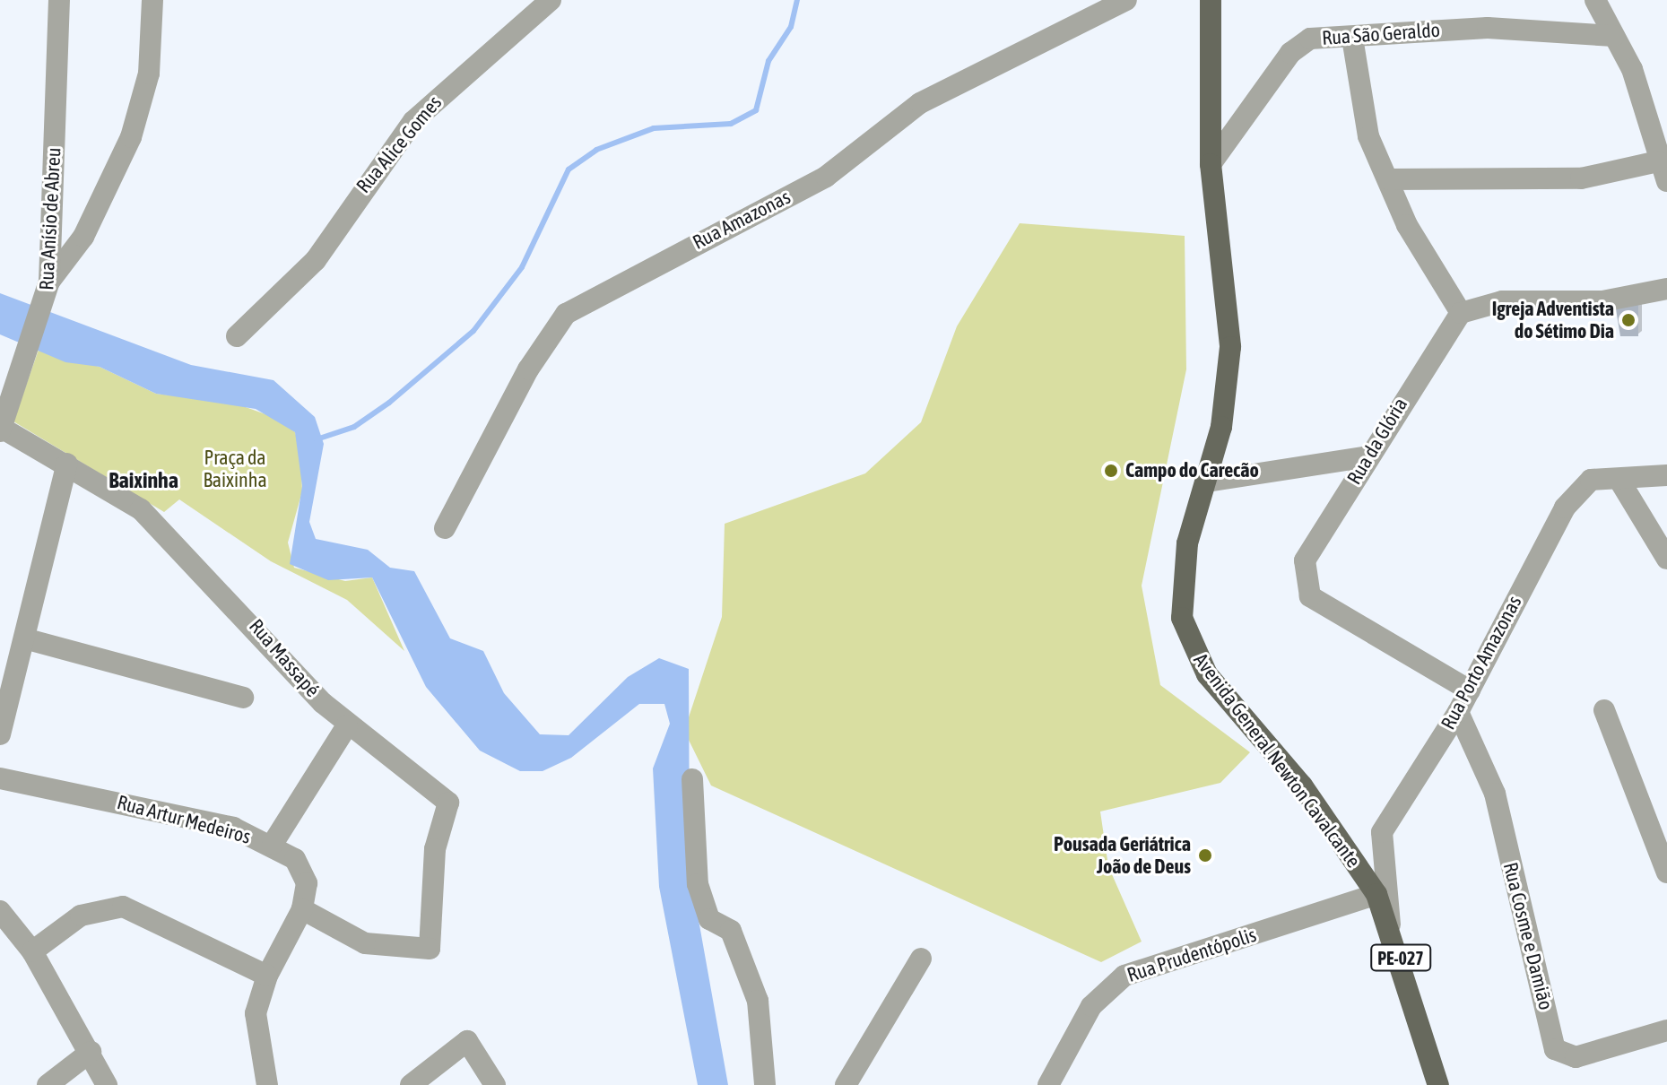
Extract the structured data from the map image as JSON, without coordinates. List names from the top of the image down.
{
  "streets": {
    "main road": ["Avenida General Newton Cavalcante", "PE-027"],
    "street": [
      "Rua São Geraldo",
      "Rua Alice Gomes",
      "Rua Anísio de Abreu",
      "Rua Amazonas",
      "Rua da Glória",
      "Rua Massapé",
      "Rua Porto Amazonas",
      "Rua Artur Medeiros",
      "Rua Cosme e Damião",
      "Rua Prudentópolis"
    ]
  },
  "crossings": [
    ["Rua São Geraldo", "Avenida General Newton Cavalcante"],
    ["Rua Anísio de Abreu", "Rua Massapé"],
    ["Rua da Glória", "Rua Porto Amazonas"],
    ["Rua Massapé", "Rua Artur Medeiros"],
    ["Rua Porto Amazonas", "Avenida General Newton Cavalcante"],
    ["Rua Porto Amazonas", "Rua Cosme e Damião"],
    ["Avenida General Newton Cavalcante", "Rua Prudentópolis"]
  ],
  "districts": ["Baixinha"],
  "parks": ["Praça da Baixinha"],
  "places": ["Igreja Adventista do Sétimo Dia", "Campo do Carecão", "Pousada Geriátrica João de Deus"]
}
